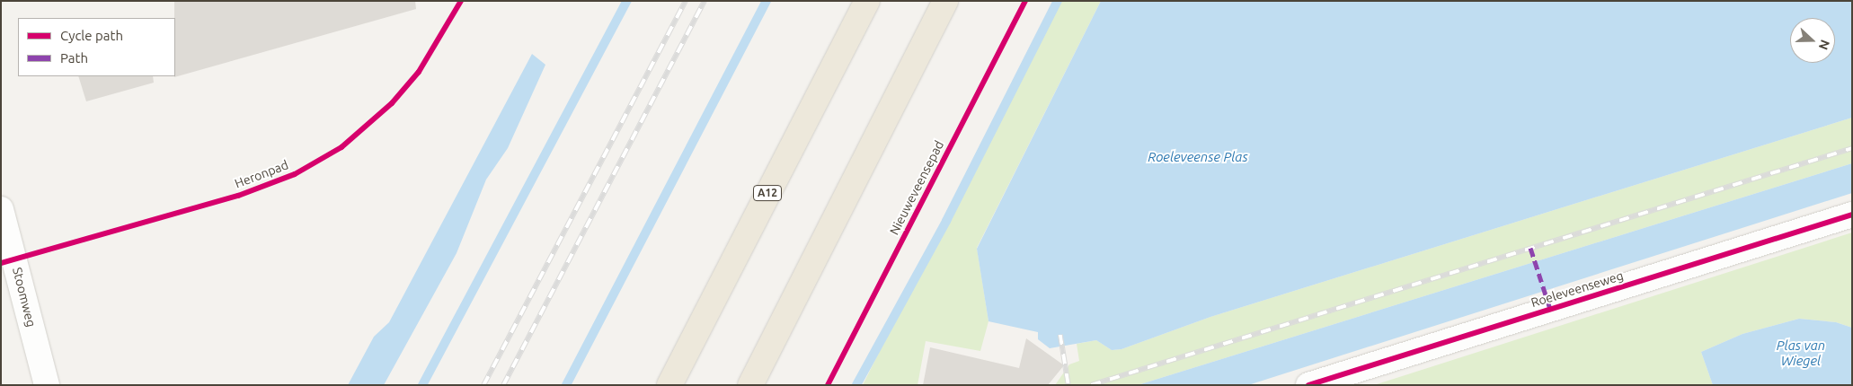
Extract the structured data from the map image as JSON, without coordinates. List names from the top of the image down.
{
  "streets": {
    "highway": ["A12"],
    "street": ["Roeleveenseweg", "Stoomweg"],
    "cycle path": ["Heronpad", "Nieuweveensepad"]
  },
  "water": ["Roeleveense Plas", "Plas van Wiegel"],
  "legend": ["Cycle path", "Path"],
  "north": "right"
}
